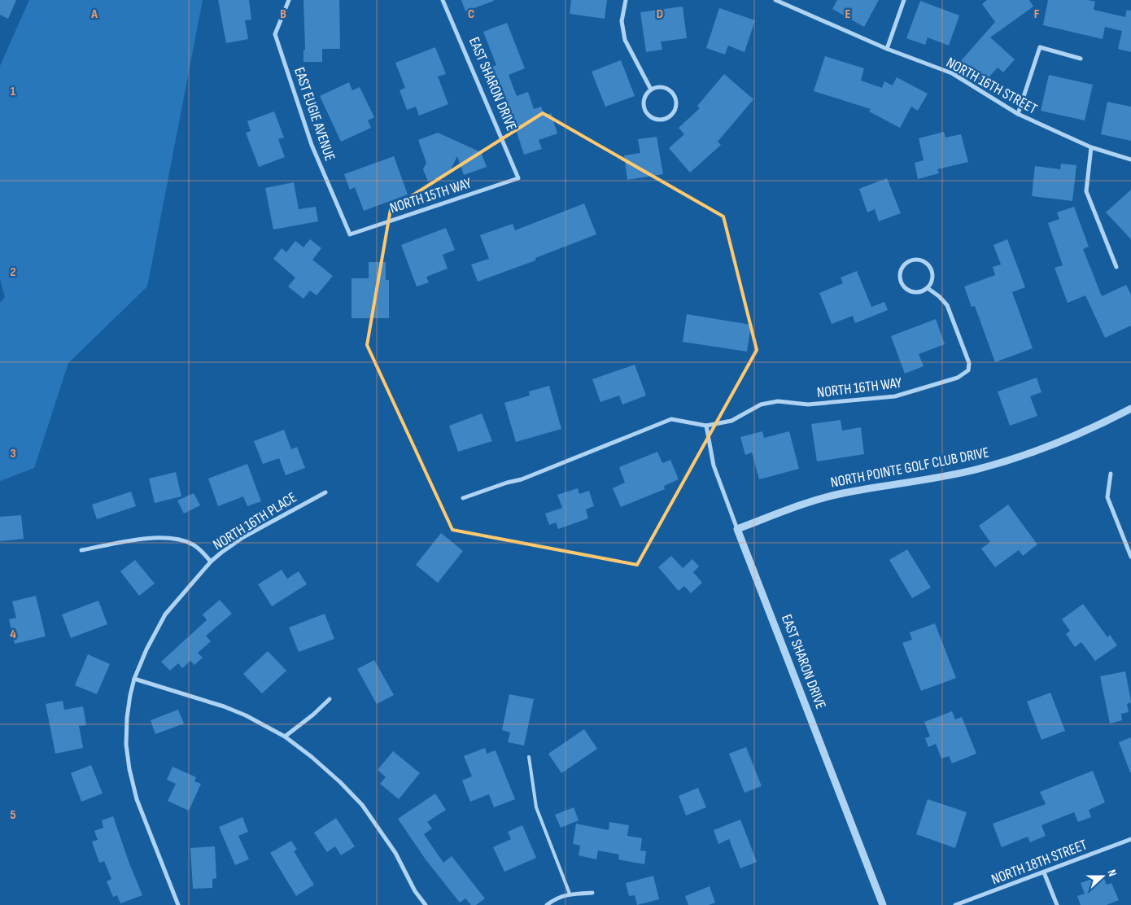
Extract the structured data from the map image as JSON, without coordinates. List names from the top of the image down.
{
  "streets": {
    "street": [
      "EAST SHARON DRIVE",
      "NORTH 16TH STREET",
      "EAST EUGIE AVENUE",
      "NORTH 15TH WAY",
      "NORTH 16TH WAY",
      "NORTH POINTE GOLF CLUB DRIVE",
      "NORTH 16TH PLACE",
      "NORTH 18TH STREET"
    ]
  },
  "crossings": [
    ["EAST SHARON DRIVE", "NORTH 15TH WAY"],
    ["EAST SHARON DRIVE", "NORTH 16TH WAY"],
    ["EAST SHARON DRIVE", "NORTH POINTE GOLF CLUB DRIVE"],
    ["EAST EUGIE AVENUE", "NORTH 15TH WAY"]
  ],
  "north": "right",
  "grid": {
    "columns": [
      "A",
      "B",
      "C",
      "D",
      "E",
      "F"
    ],
    "rows": [
      "1",
      "2",
      "3",
      "4",
      "5"
    ]
  }
}
